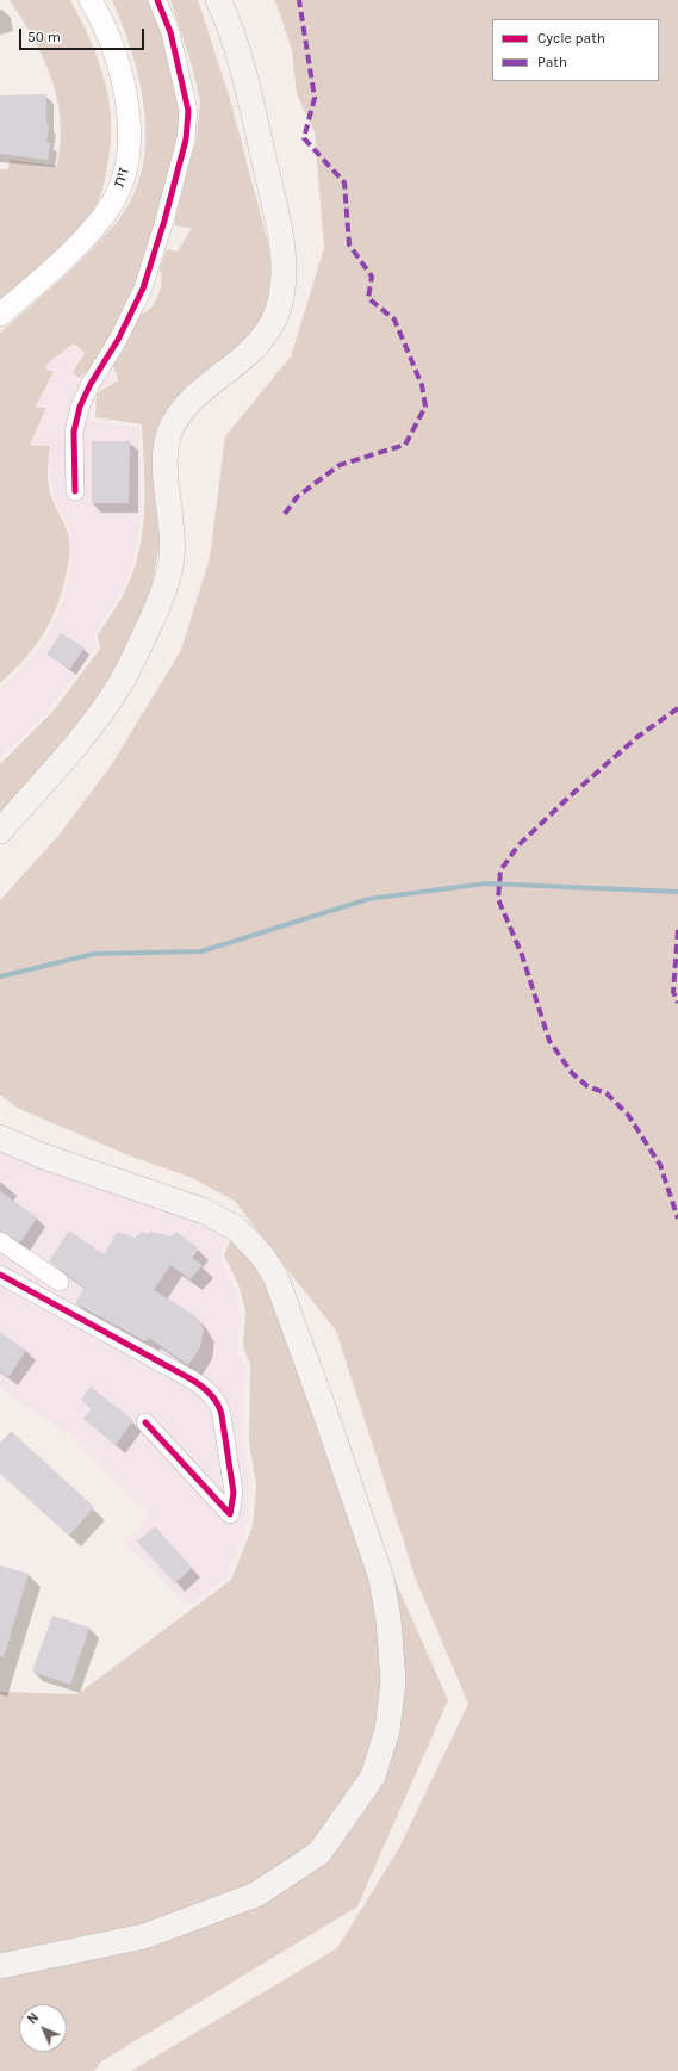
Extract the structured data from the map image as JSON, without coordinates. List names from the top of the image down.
{
  "streets": {
    "street": ["זית"]
  },
  "legend": ["Cycle path", "Path"],
  "scale_bar": "50 m",
  "north": "top left"
}
